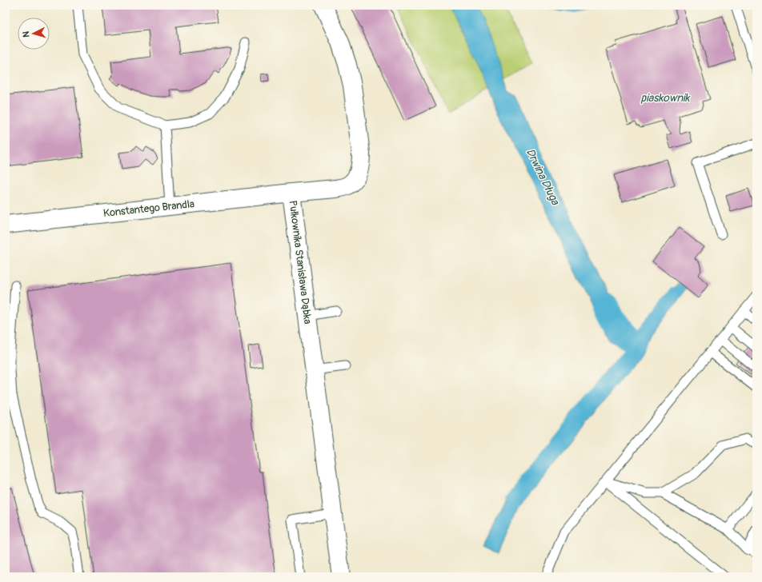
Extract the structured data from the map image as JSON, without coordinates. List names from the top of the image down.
{
  "streets": {
    "street": ["Konstantego Brandla", "Pułkownika Stanisława Dąbka"]
  },
  "crossings": [
    ["Konstantego Brandla", "Pułkownika Stanisława Dąbka"]
  ],
  "water": ["piaskownik", "Drwina Długa"],
  "north": "left"
}
